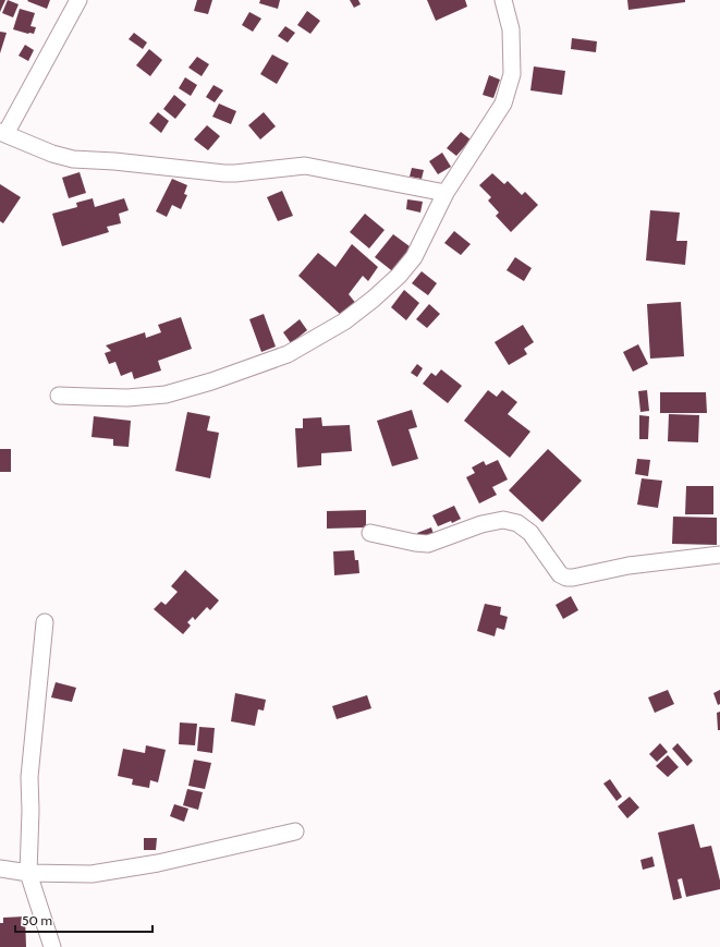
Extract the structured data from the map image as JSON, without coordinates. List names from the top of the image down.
{
  "scale_bar": "50 m"
}
